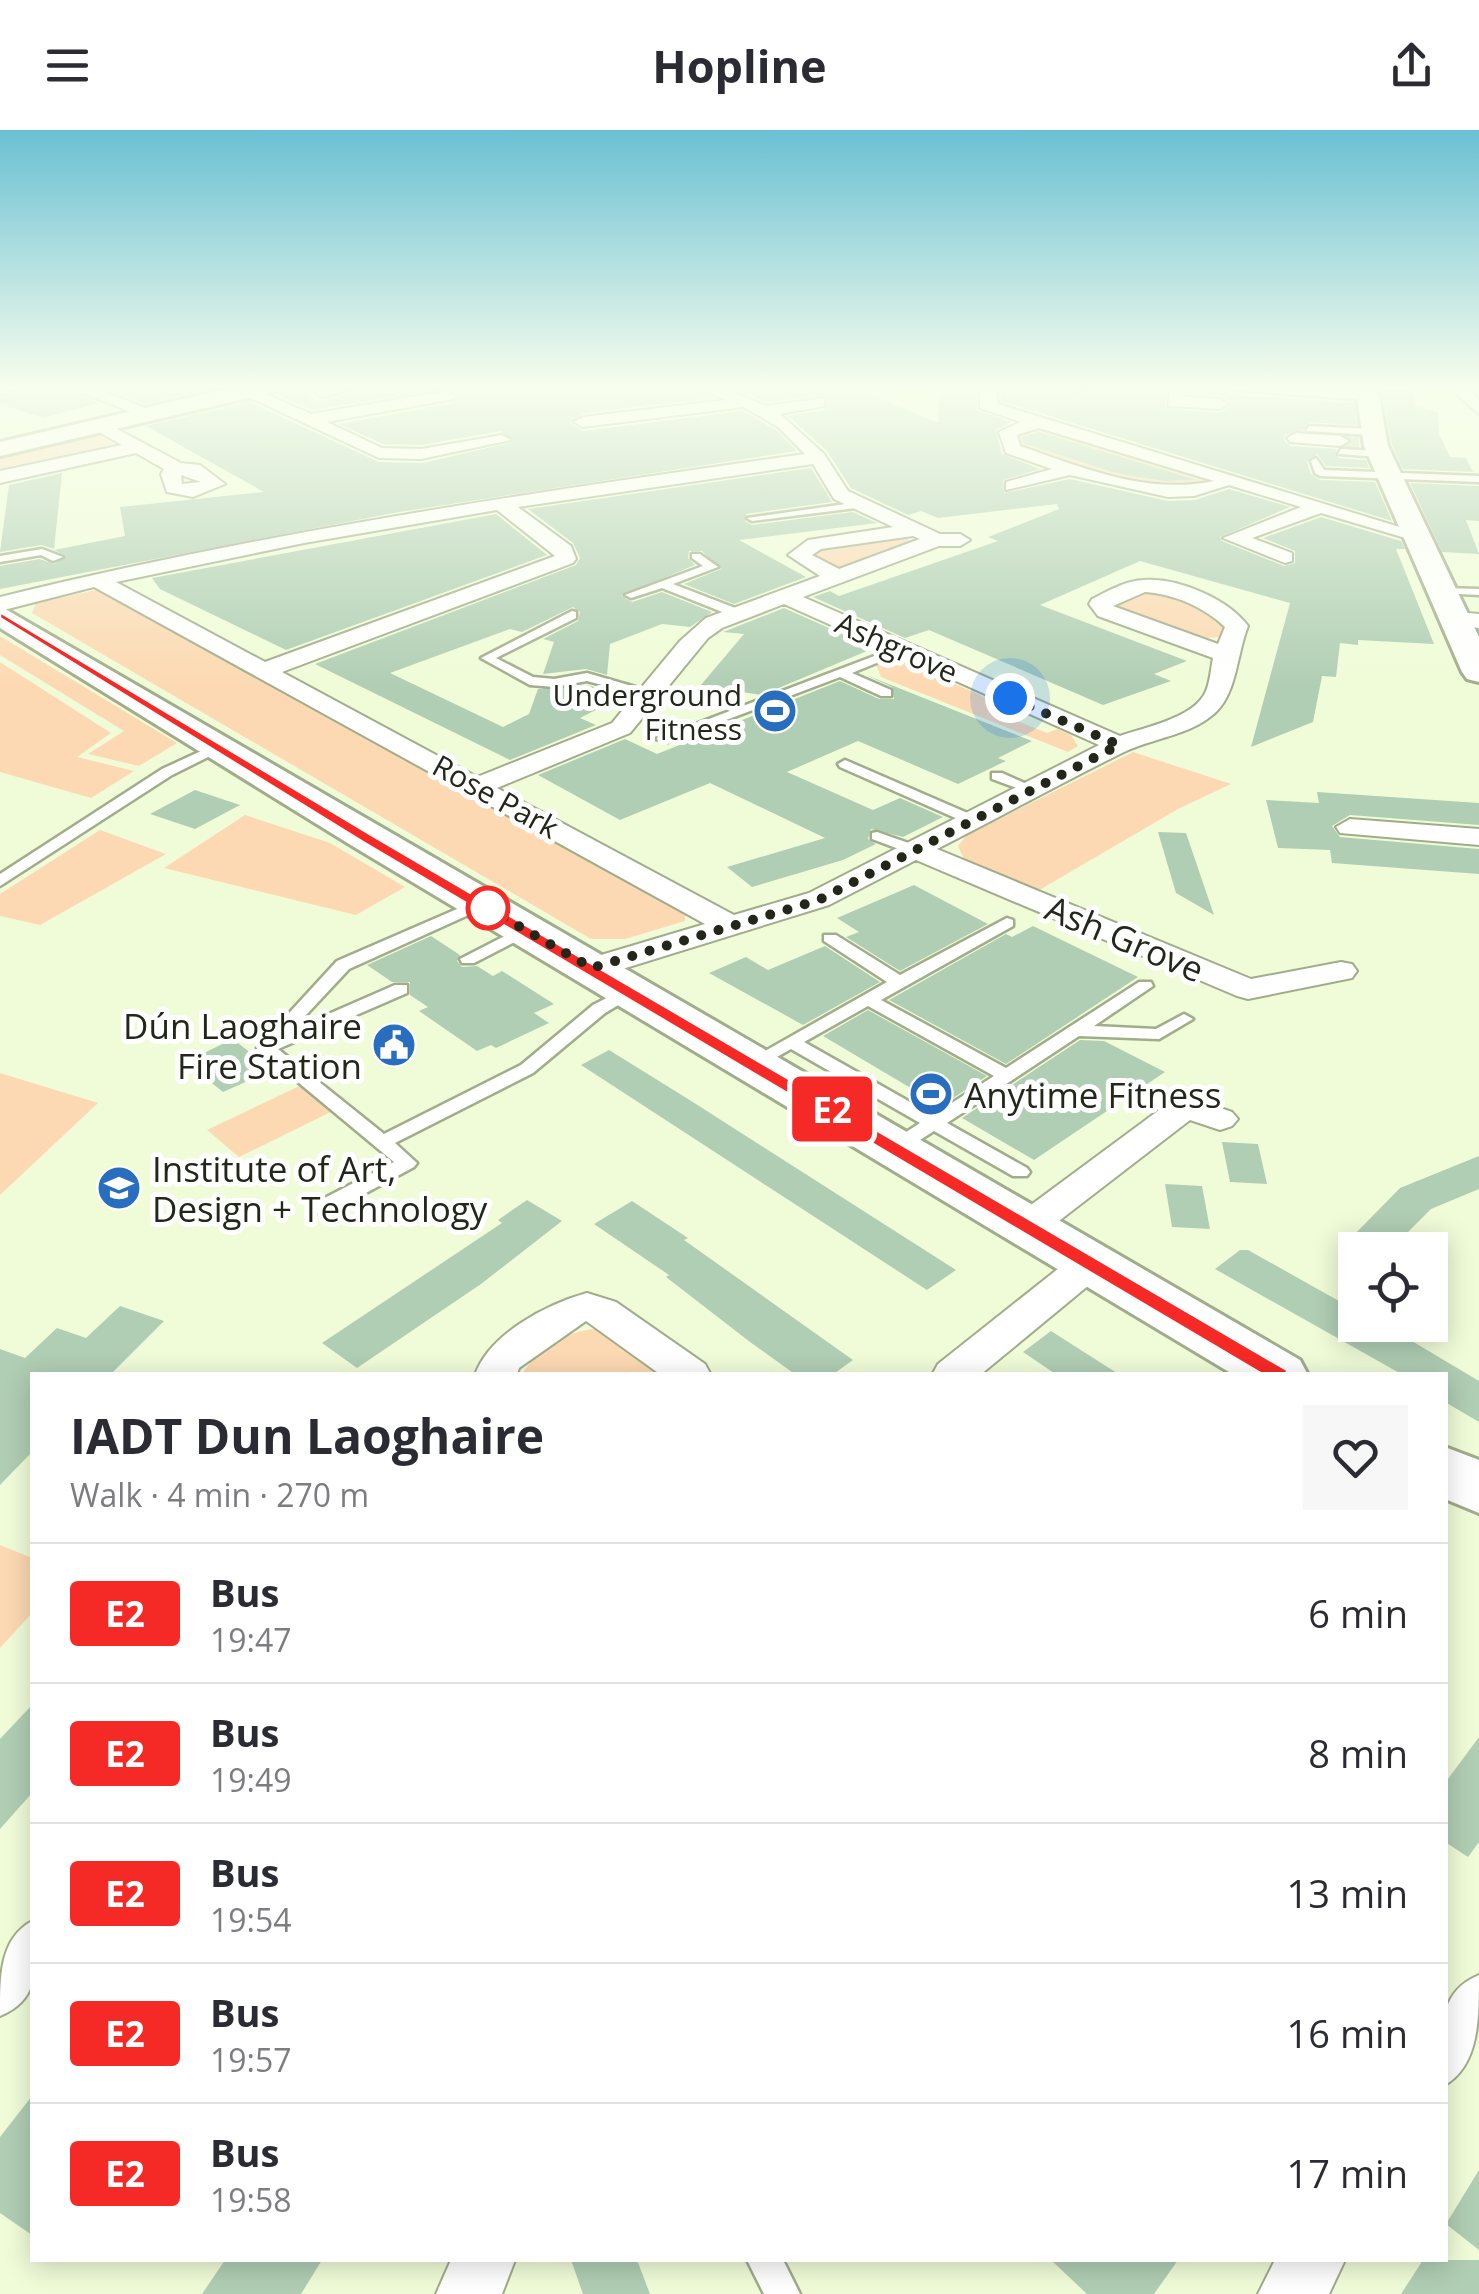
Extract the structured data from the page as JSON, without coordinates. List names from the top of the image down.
{
  "streets": {
    "street": ["Ashgrove", "Rose Park", "Ash Grove"]
  },
  "places": {
    "sports": ["Underground Fitness", "Anytime Fitness"],
    "public building": ["Dún Laoghaire Fire Station"],
    "school or university": ["Institute of Art, Design + Technology"]
  },
  "lines": ["bus line E2"],
  "page": {
    "header": "Hopline",
    "on_map": "E2",
    "heading": ["IADT Dun Laoghaire", "Walk · 4 min · 270 m"],
    "list": [
      {
        "mark": "E2",
        "name": "Bus",
        "note": "19:47",
        "value": "6 min"
      },
      {
        "mark": "E2",
        "name": "Bus",
        "note": "19:49",
        "value": "8 min"
      },
      {
        "mark": "E2",
        "name": "Bus",
        "note": "19:54",
        "value": "13 min"
      },
      {
        "mark": "E2",
        "name": "Bus",
        "note": "19:57",
        "value": "16 min"
      },
      {
        "mark": "E2",
        "name": "Bus",
        "note": "19:58",
        "value": "17 min"
      }
    ]
  }
}
